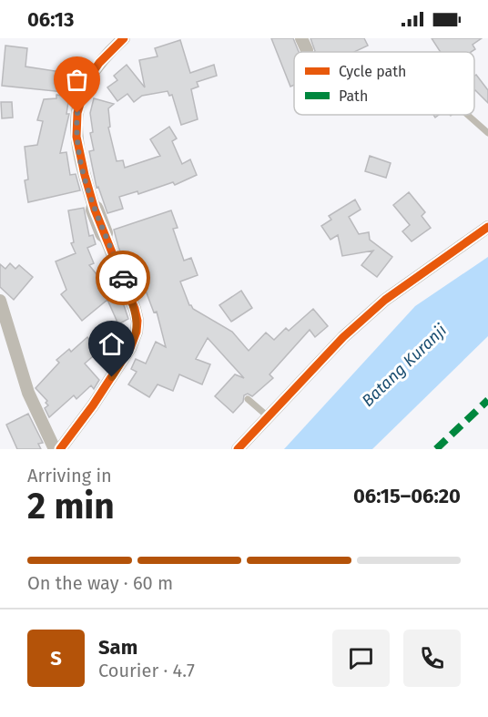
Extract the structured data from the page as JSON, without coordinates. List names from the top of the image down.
{
  "water": ["Batang Kuranji"],
  "legend": ["Cycle path", "Path"],
  "page": {
    "status": "06:13",
    "heading": ["2 min", "Arriving in", "06:15–06:20"],
    "panel": ["Sam", "Courier · 4.7"],
    "bar": "On the way · 60 m",
    "round": "S"
  }
}
